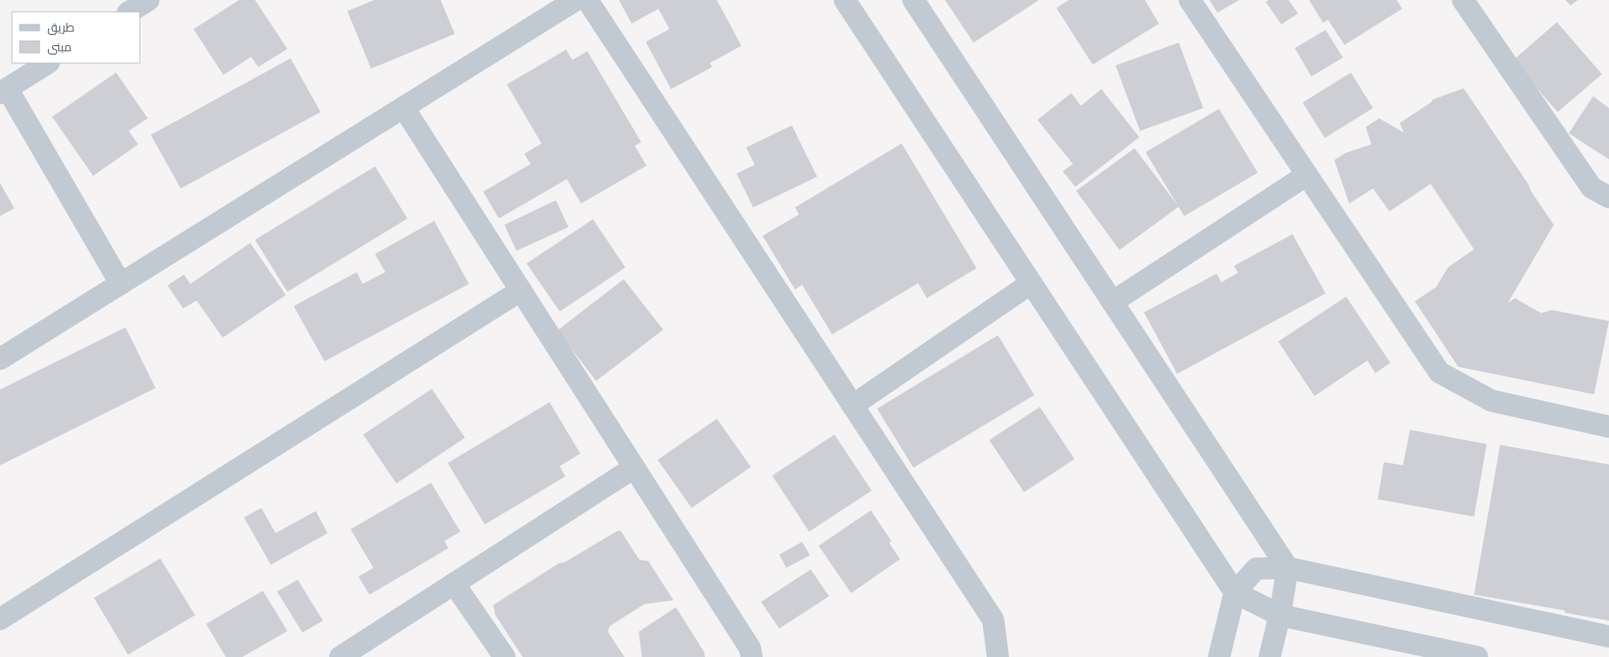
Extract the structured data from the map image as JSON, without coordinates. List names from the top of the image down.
{
  "legend": ["طريق", "مبنى"]
}
